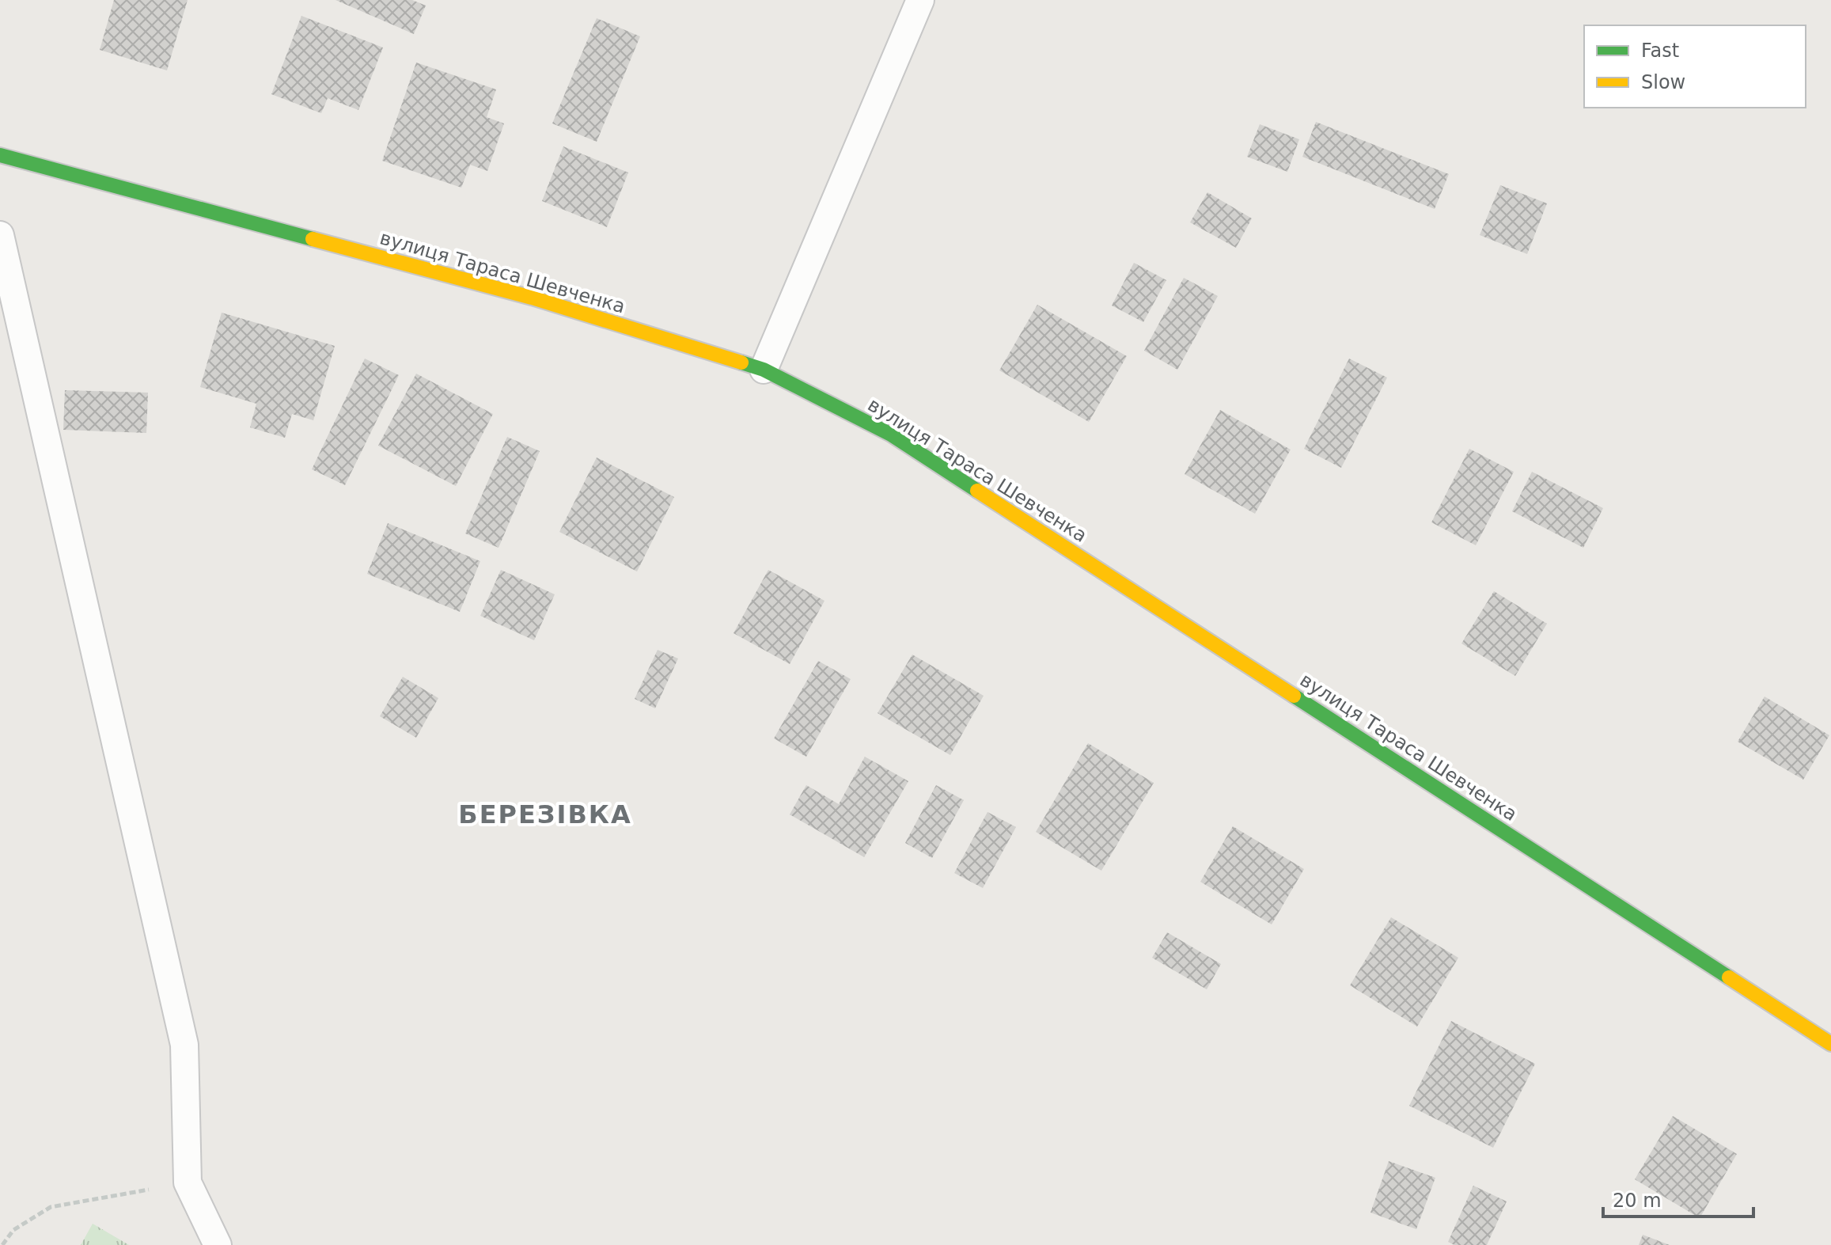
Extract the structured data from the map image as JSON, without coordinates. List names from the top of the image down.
{
  "streets": {
    "street": ["вулиця Тараса Шевченка"]
  },
  "districts": ["БЕРЕЗІВКА"],
  "legend": ["Fast", "Slow"],
  "scale_bar": "20 m"
}
